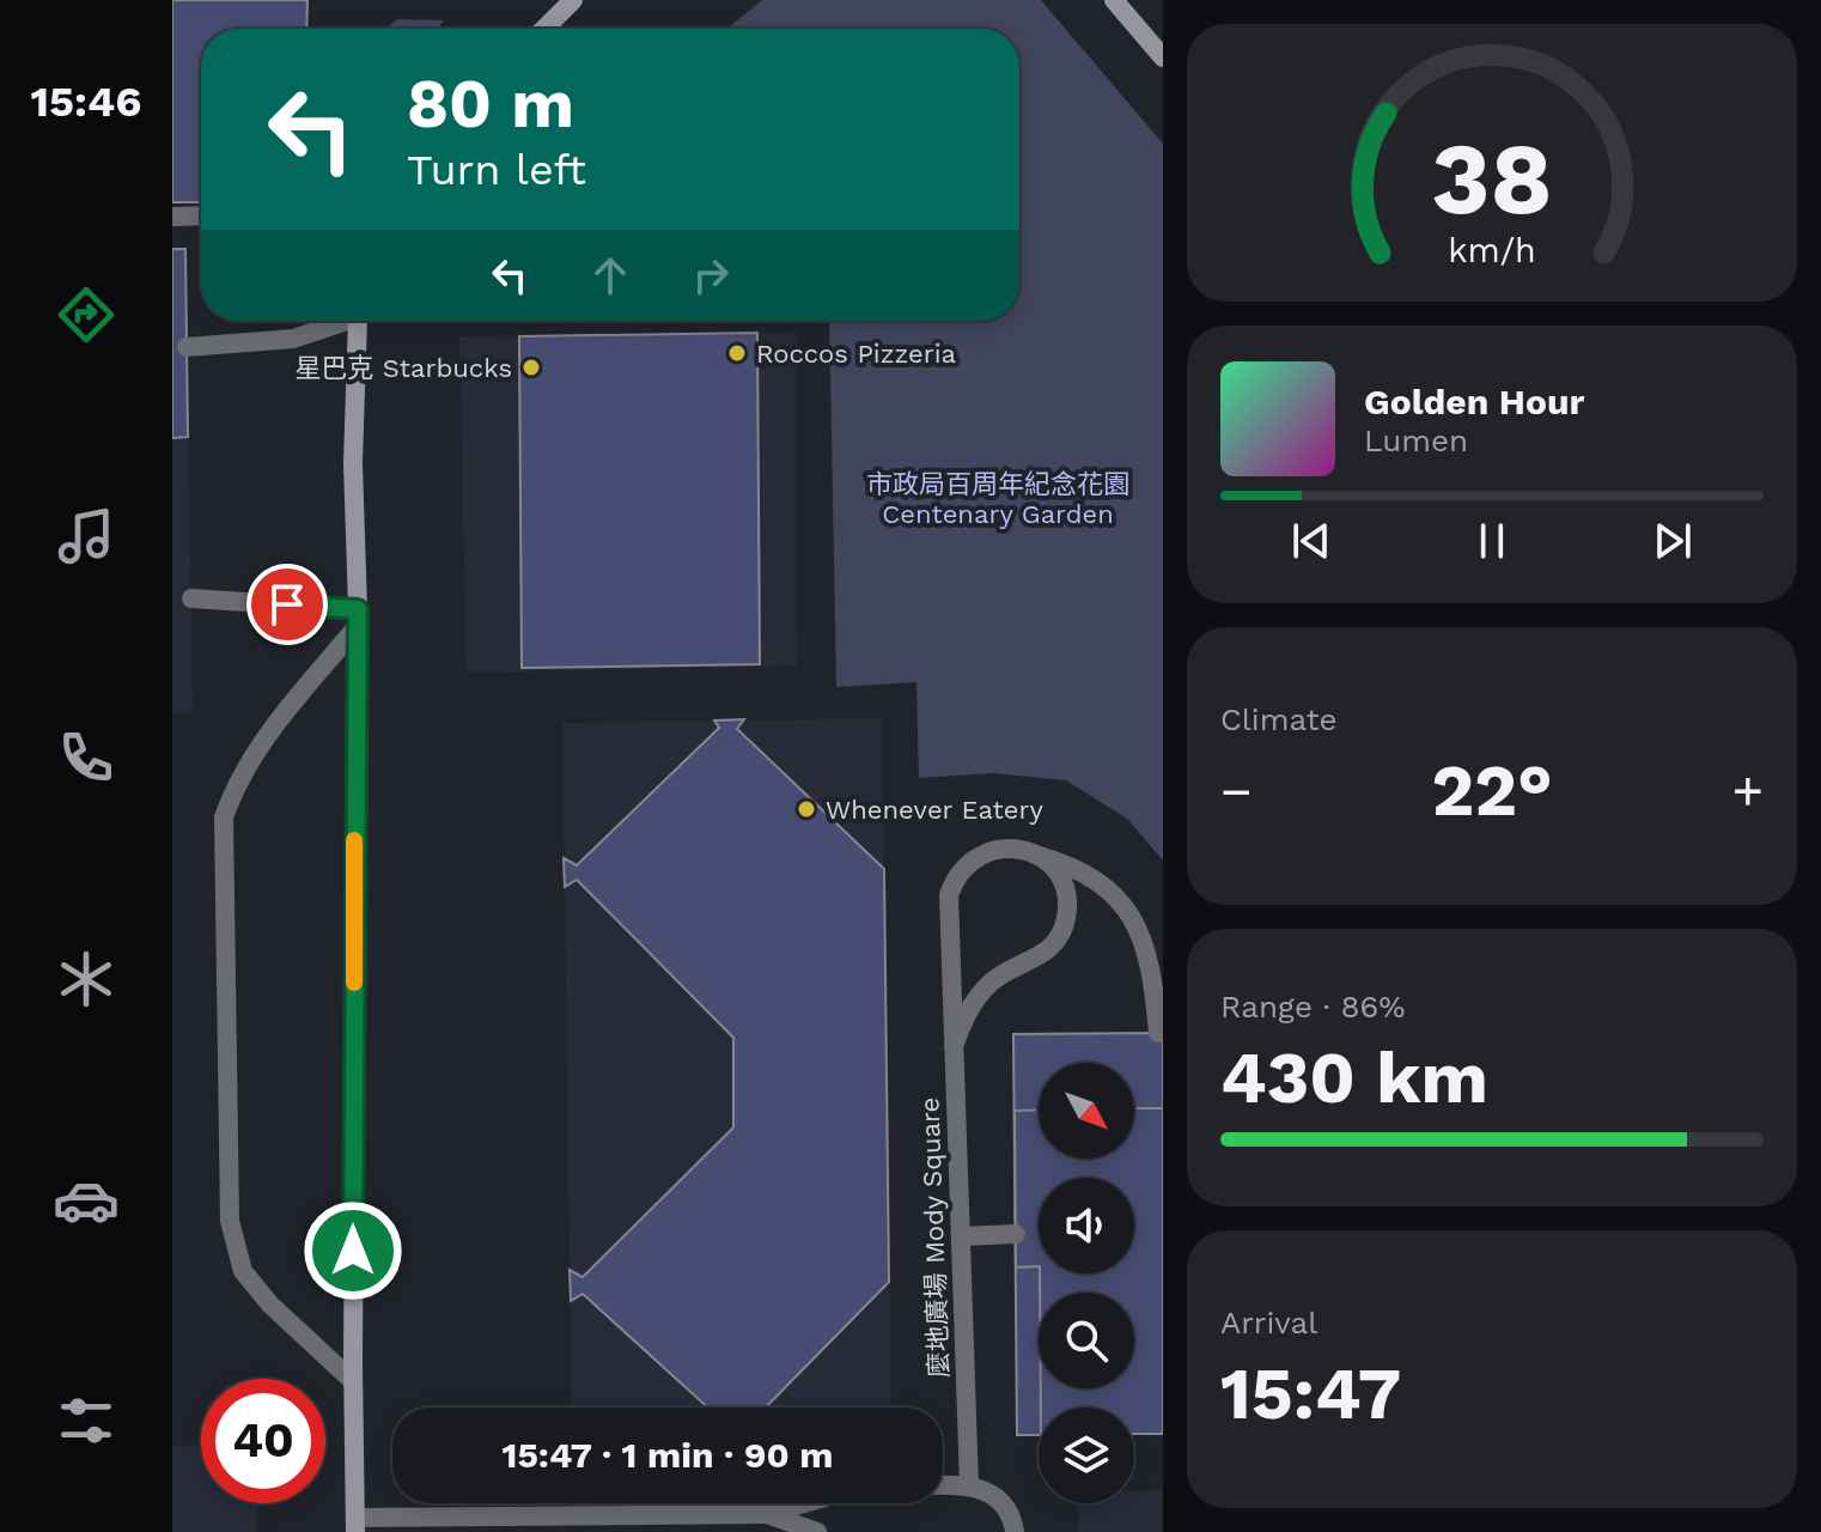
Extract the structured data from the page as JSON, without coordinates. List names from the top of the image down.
{
  "streets": {
    "street": ["麼地廣場 Mody Square"]
  },
  "parks": ["市政局百周年紀念花園 Centenary Garden"],
  "places": ["Roccos Pizzeria", "星巴克 Starbucks", "Whenever Eatery"],
  "north": "bottom right",
  "page": {
    "tabs": "15:46",
    "turn": ["80 m", "Turn left"],
    "song": ["Golden Hour", "Lumen"],
    "tile": [
      "Climate",
      ["Range · 86%", "430 km"],
      ["Arrival", "15:47"]
    ],
    "heat": ["−", "22°", "+"],
    "limit": "40",
    "trip": "15:47 · 1 min · 90 m",
    "gauge": ["38", "km/h"]
  }
}
